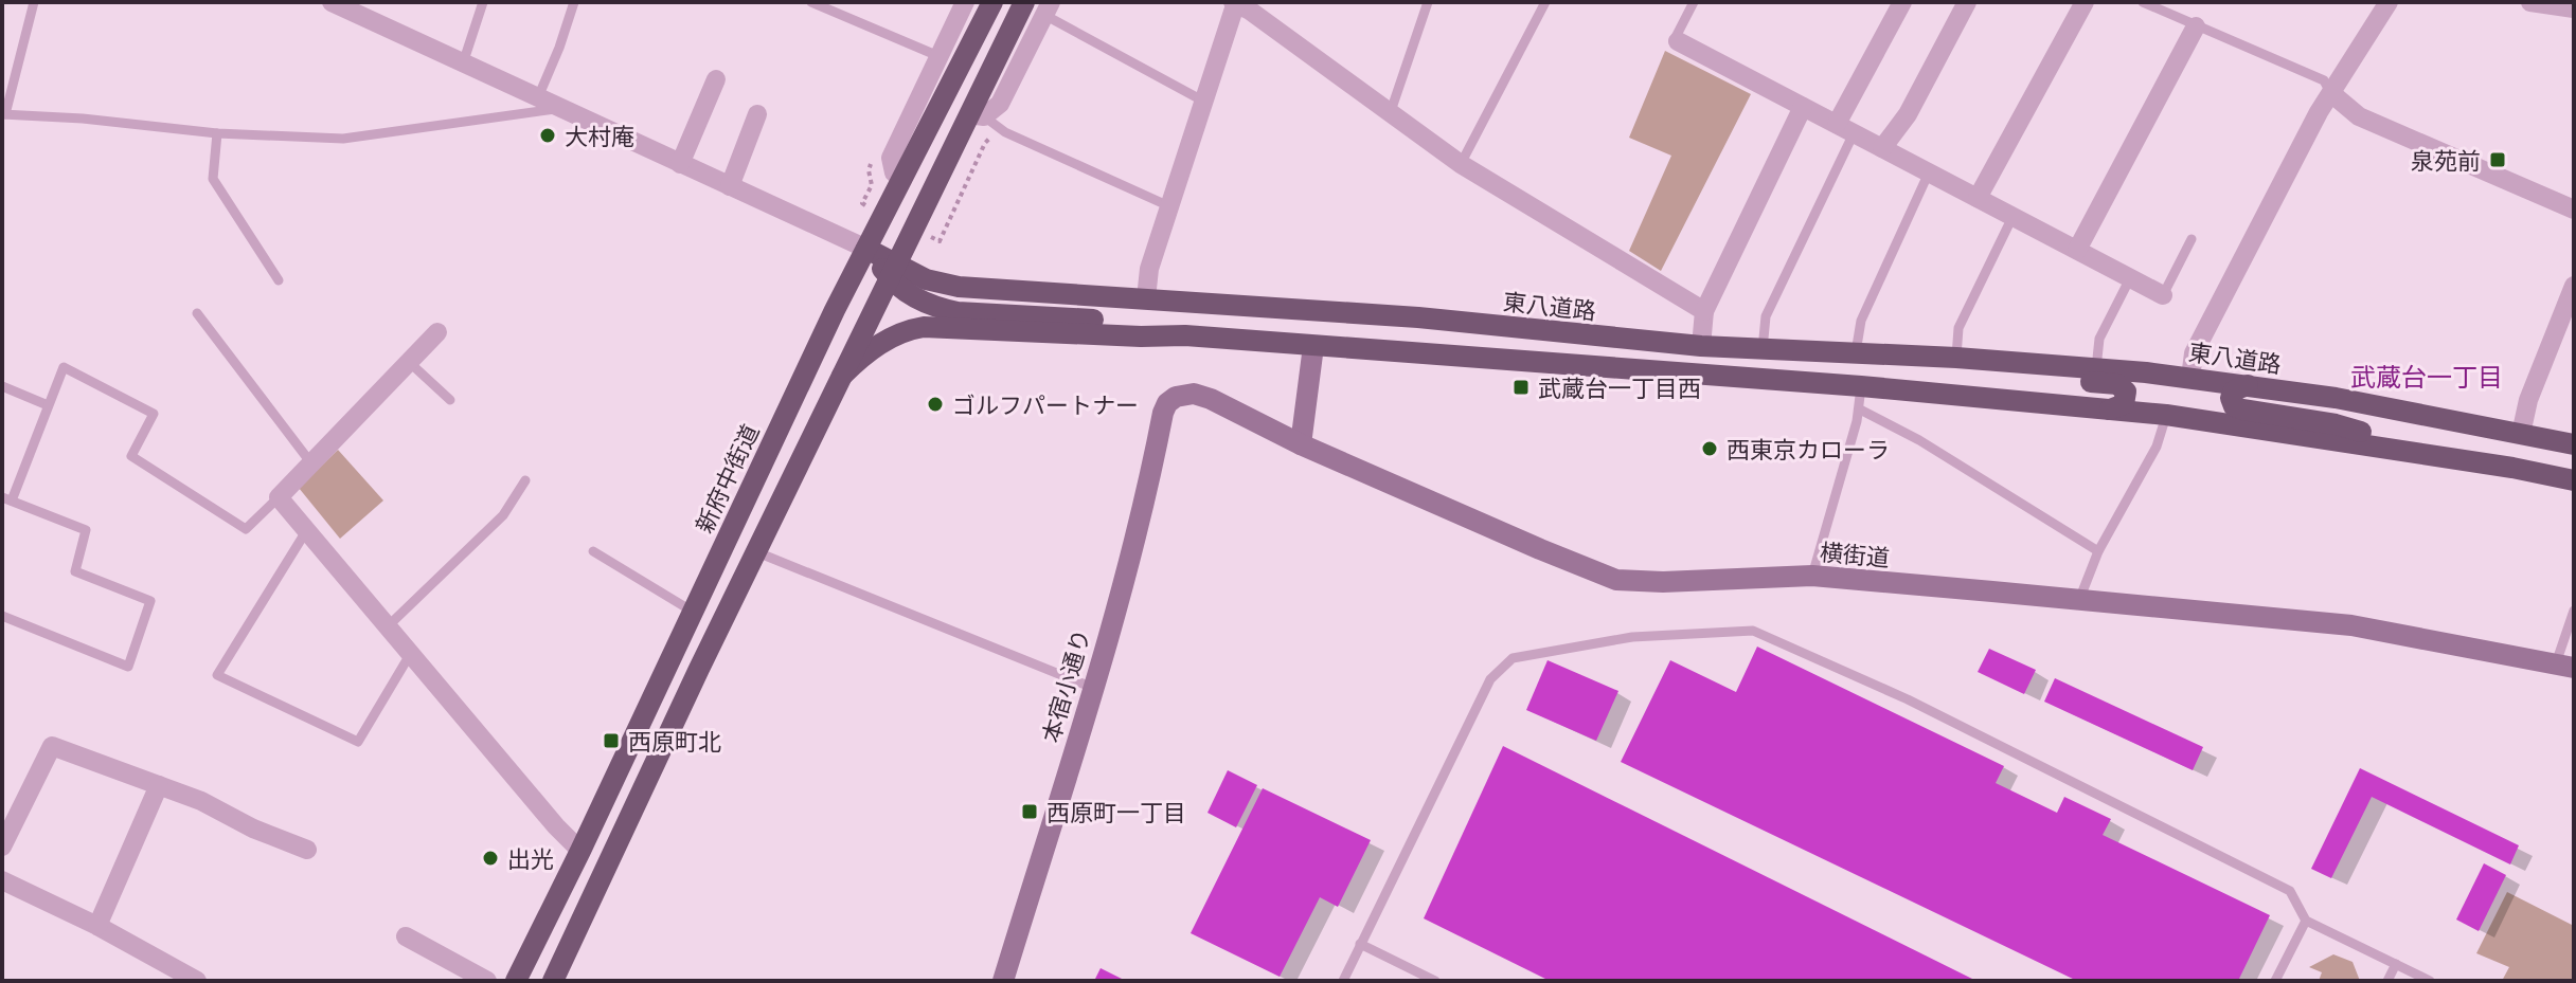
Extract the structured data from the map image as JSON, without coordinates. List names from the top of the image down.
{
  "streets": {
    "main road": ["東八道路", "新府中街道"],
    "street": ["横街道", "本宿小通り"]
  },
  "crossings": [
    ["東八道路", "新府中街道"],
    ["横街道", "本宿小通り"]
  ],
  "districts": ["武蔵台一丁目"],
  "places": {
    "other": [
      "大村庵",
      "ゴルフパートナー",
      "西東京カローラ",
      "出光"
    ],
    "transit": [
      "泉苑前",
      "武蔵台一丁目西",
      "西原町北",
      "西原町一丁目"
    ]
  }
}
